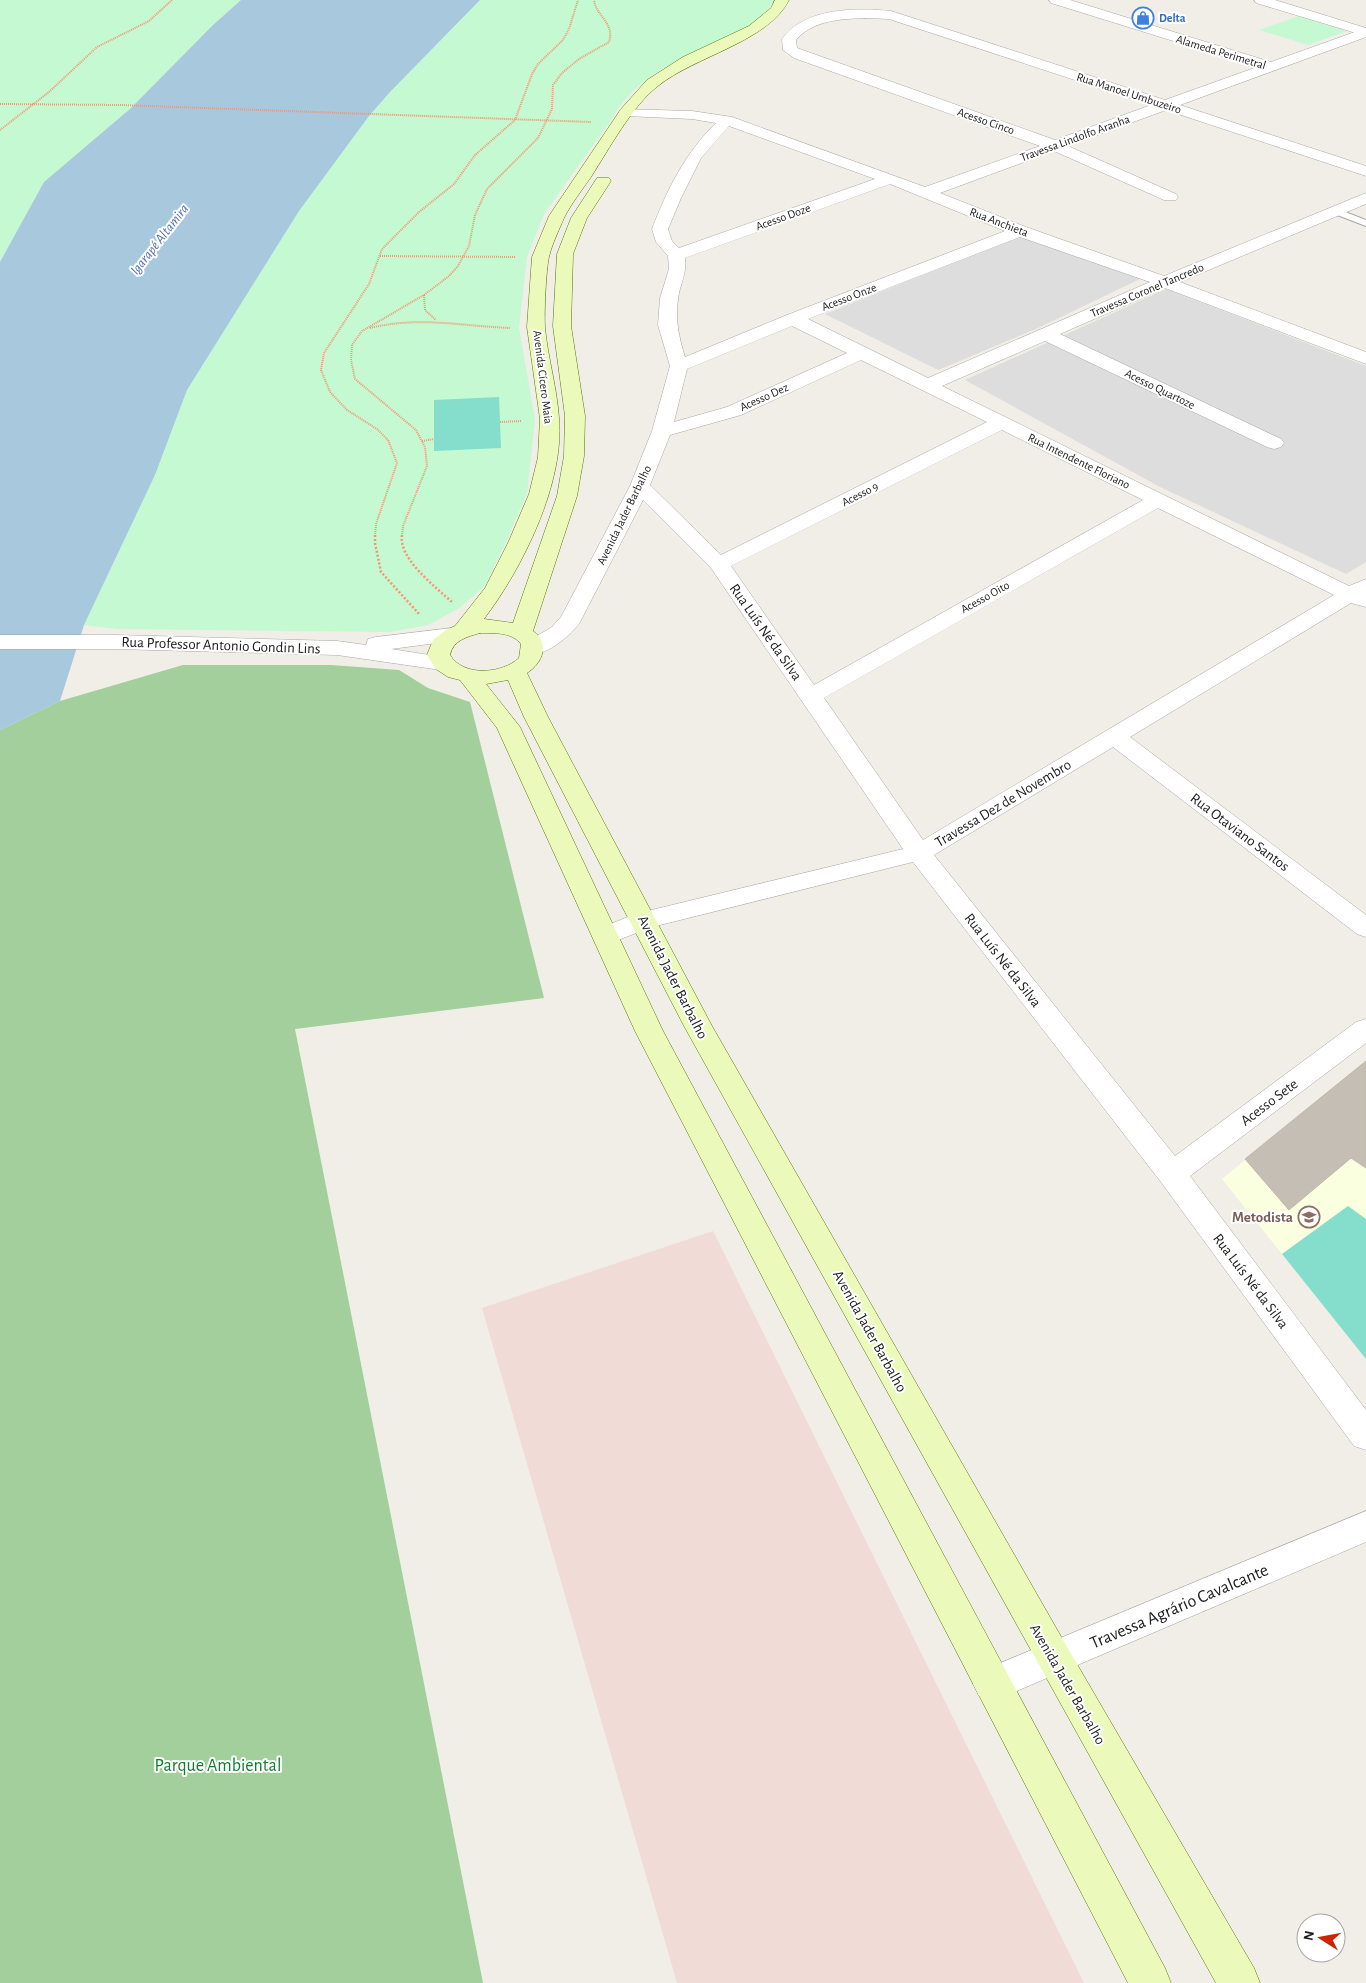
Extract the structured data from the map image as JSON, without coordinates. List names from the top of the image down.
{
  "streets": {
    "main road": ["Avenida Cícero Maia", "Avenida Jader Barbalho"],
    "street": [
      "Alameda Perimetral",
      "Rua Manoel Umbuzeiro",
      "Acesso Cinco",
      "Travessa Lindolfo Aranha",
      "Acesso Doze",
      "Rua Anchieta",
      "Travessa Coronel Tancredo",
      "Acesso Onze",
      "Acesso Quartoze",
      "Acesso Dez",
      "Rua Intendente Floriano",
      "Acesso 9",
      "Acesso Oito",
      "Rua Luís Né da Silva",
      "Rua Professor Antonio Gondin Lins",
      "Travessa Dez de Novembro",
      "Rua Otaviano Santos",
      "Acesso Sete",
      "Travessa Agrário Cavalcante"
    ]
  },
  "crossings": [
    ["Alameda Perimetral", "Travessa Lindolfo Aranha"],
    ["Rua Manoel Umbuzeiro", "Acesso Cinco"],
    ["Rua Manoel Umbuzeiro", "Travessa Lindolfo Aranha"],
    ["Acesso Cinco", "Travessa Lindolfo Aranha"],
    ["Travessa Lindolfo Aranha", "Rua Anchieta"],
    ["Acesso Doze", "Rua Anchieta"],
    ["Rua Anchieta", "Travessa Coronel Tancredo"],
    ["Rua Anchieta", "Acesso Onze"],
    ["Rua Anchieta", "Avenida Cícero Maia"],
    ["Travessa Coronel Tancredo", "Acesso Quartoze"],
    ["Travessa Coronel Tancredo", "Rua Intendente Floriano"],
    ["Acesso Onze", "Rua Intendente Floriano"],
    ["Acesso Onze", "Avenida Jader Barbalho"],
    ["Avenida Cícero Maia", "Avenida Jader Barbalho"],
    ["Avenida Cícero Maia", "Rua Professor Antonio Gondin Lins"],
    ["Acesso Dez", "Rua Intendente Floriano"],
    ["Acesso Dez", "Avenida Jader Barbalho"],
    ["Rua Intendente Floriano", "Acesso 9"],
    ["Rua Intendente Floriano", "Acesso Oito"],
    ["Rua Intendente Floriano", "Travessa Dez de Novembro"],
    ["Acesso 9", "Rua Luís Né da Silva"],
    ["Avenida Jader Barbalho", "Rua Luís Né da Silva"],
    ["Avenida Jader Barbalho", "Rua Professor Antonio Gondin Lins"],
    ["Avenida Jader Barbalho", "Travessa Dez de Novembro"],
    ["Avenida Jader Barbalho", "Travessa Agrário Cavalcante"],
    ["Acesso Oito", "Rua Luís Né da Silva"],
    ["Rua Luís Né da Silva", "Travessa Dez de Novembro"],
    ["Rua Luís Né da Silva", "Acesso Sete"],
    ["Travessa Dez de Novembro", "Rua Otaviano Santos"]
  ],
  "water": ["Igarapé Altamira"],
  "parks": ["Parque Ambiental"],
  "places": {
    "shop": ["Delta"],
    "school or university": ["Metodista"]
  },
  "north": "left"
}
